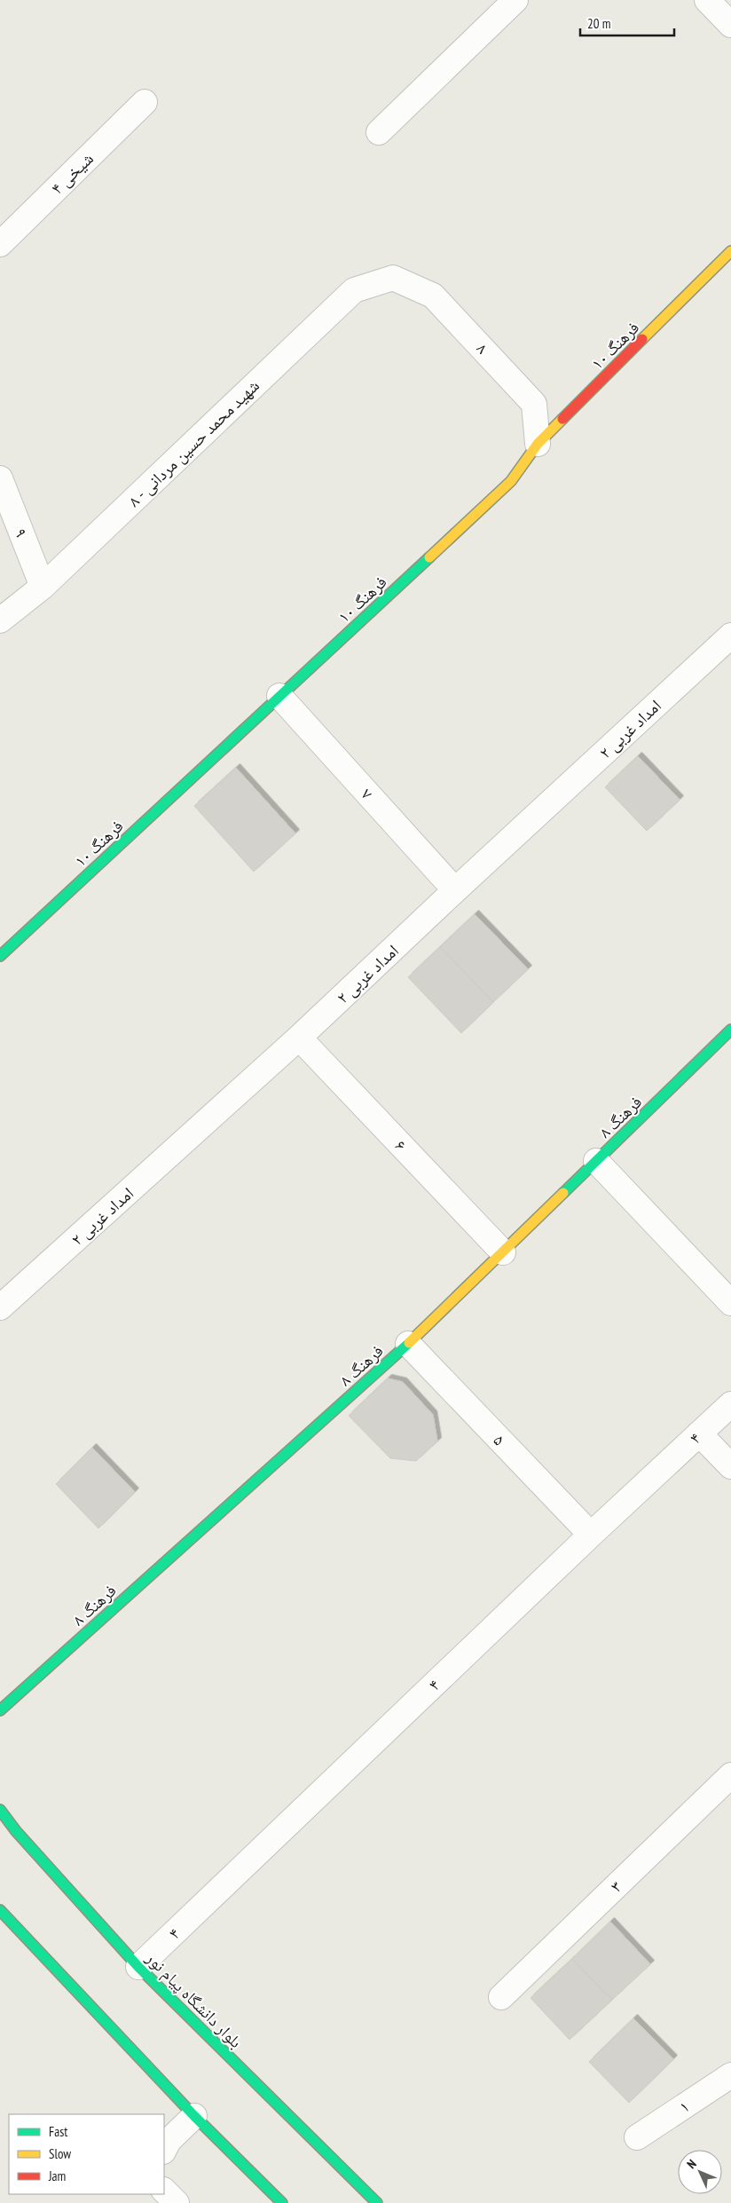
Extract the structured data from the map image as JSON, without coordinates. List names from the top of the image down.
{
  "streets": {
    "street": [
      "شیخی ۴",
      "فرهنگ ۱۰",
      "۸",
      "شهید محمد حسین مردانی - ۸",
      "۹",
      "امداد غربی ۲",
      "۷",
      "فرهنگ ۸",
      "۶",
      "۴",
      "۵",
      "۳",
      "بلوار دانشگاه پیام نور",
      "۱"
    ]
  },
  "crossings": [
    ["فرهنگ ۱۰", "۸"],
    ["فرهنگ ۱۰", "۷"],
    ["۸", "شهید محمد حسین مردانی - ۸"],
    ["شهید محمد حسین مردانی - ۸", "۹"],
    ["امداد غربی ۲", "۷"],
    ["امداد غربی ۲", "۶"],
    ["فرهنگ ۸", "۶"],
    ["فرهنگ ۸", "۵"],
    ["۴", "۵"],
    ["۴", "بلوار دانشگاه پیام نور"]
  ],
  "legend": ["Fast", "Slow", "Jam"],
  "scale_bar": "20 m",
  "north": "top left"
}
